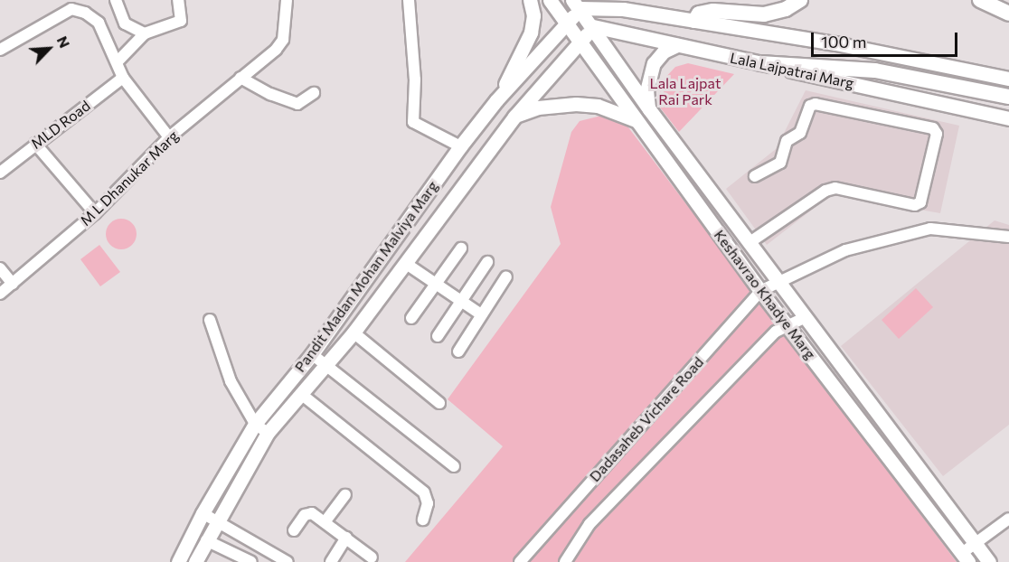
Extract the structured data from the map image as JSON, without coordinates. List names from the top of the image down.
{
  "streets": {
    "main road": ["Lala Lajpatrai Marg", "Pandit Madan Mohan Malviya Marg", "Keshavrao Khadye Marg"],
    "street": ["MLD Road", "M L Dhanukar Marg", "Dadasaheb Vichare Road"]
  },
  "crossings": [
    ["Lala Lajpatrai Marg", "Pandit Madan Mohan Malviya Marg"],
    ["Lala Lajpatrai Marg", "Keshavrao Khadye Marg"],
    ["Pandit Madan Mohan Malviya Marg", "Keshavrao Khadye Marg"],
    ["Keshavrao Khadye Marg", "Dadasaheb Vichare Road"]
  ],
  "parks": ["Lala Lajpat Rai Park"],
  "scale_bar": "100 m",
  "north": "top right"
}
